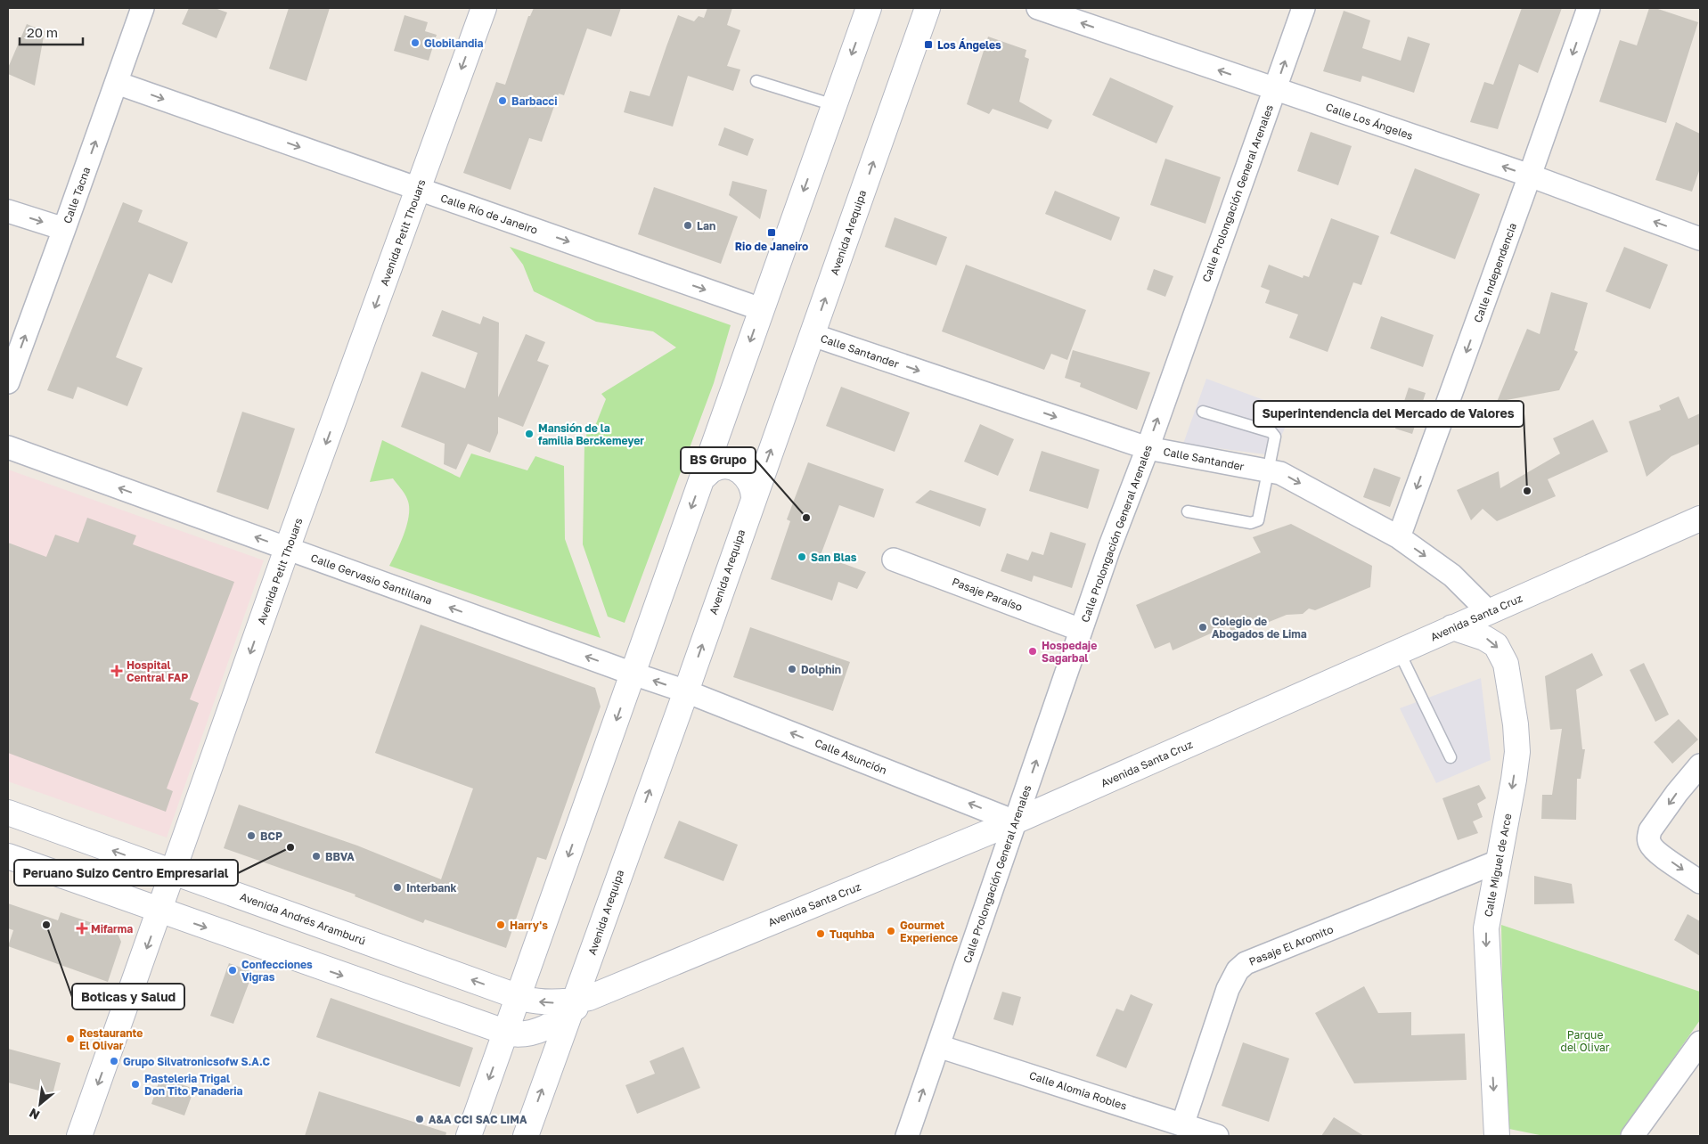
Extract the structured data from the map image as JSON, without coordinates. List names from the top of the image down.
{
  "streets": {
    "main road": [
      "Avenida Petit Thouars",
      "Avenida Arequipa",
      "Avenida Santa Cruz",
      "Calle Miguel de Arce",
      "Avenida Andrés Aramburú"
    ],
    "street": [
      "Calle Los Ángeles",
      "Calle Prolongación General Arenales",
      "Calle Tacna",
      "Calle Río de Janeiro",
      "Calle Independencia",
      "Calle Santander",
      "Calle Gervasio Santillana",
      "Pasaje Paraíso",
      "Calle Asunción",
      "Pasaje El Aromito",
      "Calle Alomia Robles"
    ]
  },
  "crossings": [
    ["Calle Los Ángeles", "Calle Prolongación General Arenales"],
    ["Calle Los Ángeles", "Calle Independencia"],
    ["Calle Prolongación General Arenales", "Calle Santander"],
    ["Calle Prolongación General Arenales", "Pasaje Paraíso"],
    ["Calle Prolongación General Arenales", "Avenida Santa Cruz"],
    ["Calle Prolongación General Arenales", "Calle Asunción"],
    ["Calle Prolongación General Arenales", "Calle Alomia Robles"],
    ["Calle Tacna", "Calle Río de Janeiro"],
    ["Calle Río de Janeiro", "Avenida Petit Thouars"],
    ["Avenida Petit Thouars", "Calle Gervasio Santillana"],
    ["Avenida Petit Thouars", "Avenida Andrés Aramburú"],
    ["Avenida Arequipa", "Calle Santander"],
    ["Avenida Arequipa", "Calle Gervasio Santillana"],
    ["Avenida Arequipa", "Avenida Santa Cruz"],
    ["Avenida Arequipa", "Calle Asunción"],
    ["Avenida Arequipa", "Avenida Andrés Aramburú"],
    ["Calle Independencia", "Calle Santander"],
    ["Calle Santander", "Avenida Santa Cruz"],
    ["Calle Gervasio Santillana", "Calle Asunción"],
    ["Avenida Santa Cruz", "Calle Asunción"],
    ["Avenida Santa Cruz", "Calle Miguel de Arce"],
    ["Avenida Santa Cruz", "Avenida Andrés Aramburú"],
    ["Calle Miguel de Arce", "Pasaje El Aromito"],
    ["Pasaje El Aromito", "Calle Alomia Robles"]
  ],
  "one_way": [
    "Calle Los Ángeles",
    "Calle Prolongación General Arenales",
    "Calle Tacna",
    "Calle Río de Janeiro",
    "Avenida Petit Thouars",
    "Calle Independencia",
    "Calle Santander",
    "Calle Gervasio Santillana",
    "Calle Asunción",
    "Calle Miguel de Arce"
  ],
  "parks": ["Parque del Olivar"],
  "places": {
    "other": [
      "Globilandia",
      "Barbacci",
      "Lan",
      "Mansión de la familia Berckemeyer",
      "Superintendencia del Mercado de Valores",
      "BS Grupo",
      "San Blas",
      "Colegio de Abogados de Lima",
      "Hospedaje Sagarbal",
      "Dolphin",
      "BCP",
      "Peruano Suizo Centro Empresarial",
      "BBVA",
      "Interbank",
      "Boticas y Salud",
      "Harry's",
      "Gourmet Experience",
      "Tuquhba",
      "Confecciones Vigras",
      "Restaurante El Olivar",
      "Grupo Silvatronicsofw S.A.C",
      "Pasteleria Trigal Don Tito Panaderia",
      "A&A CCI SAC LIMA"
    ],
    "transit": ["Los Ángeles", "Rio de Janeiro"],
    "health": ["Hospital Central FAP", "Mifarma"]
  },
  "scale_bar": "20 m",
  "north": "bottom left"
}
